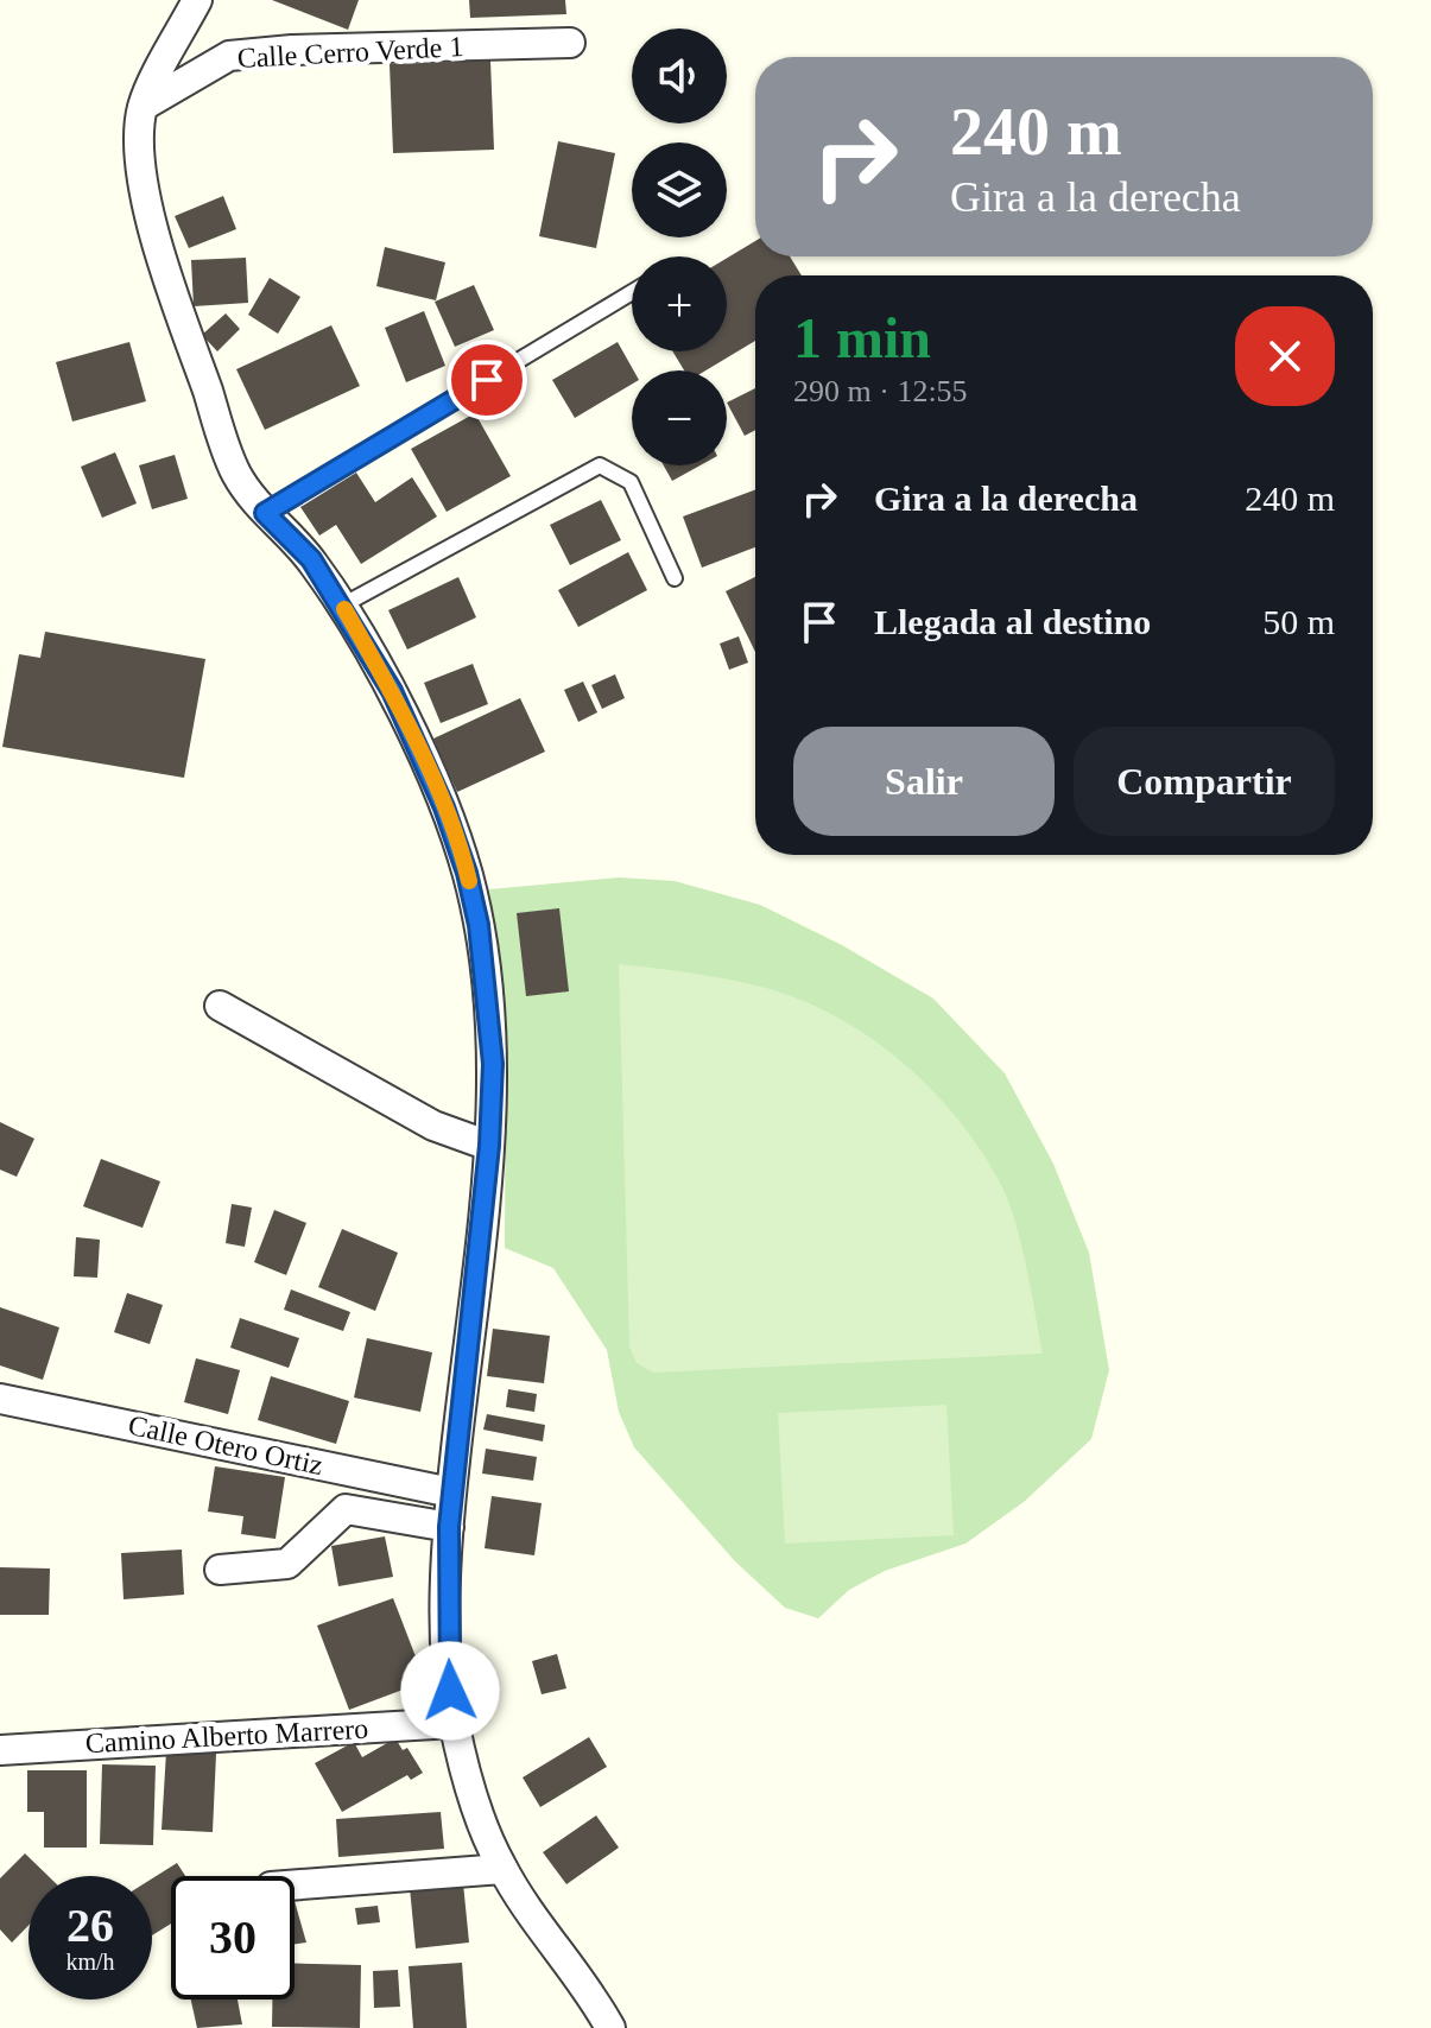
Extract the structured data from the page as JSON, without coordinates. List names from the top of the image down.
{
  "streets": {
    "street": ["Calle Cerro Verde 1", "Calle Otero Ortiz", "Camino Alberto Marrero"]
  },
  "page": {
    "map_buttons": ["+", "−"],
    "turn": ["240 m", "Gira a la derecha"],
    "heading": ["1 min", "290 m · 12:55"],
    "list": [
      {
        "name": "Gira a la derecha",
        "value": "240 m"
      },
      {
        "name": "Llegada al destino",
        "value": "50 m"
      }
    ],
    "buttons": ["Salir", "Compartir"],
    "speed": "26 km/h",
    "limit": "30"
  }
}
